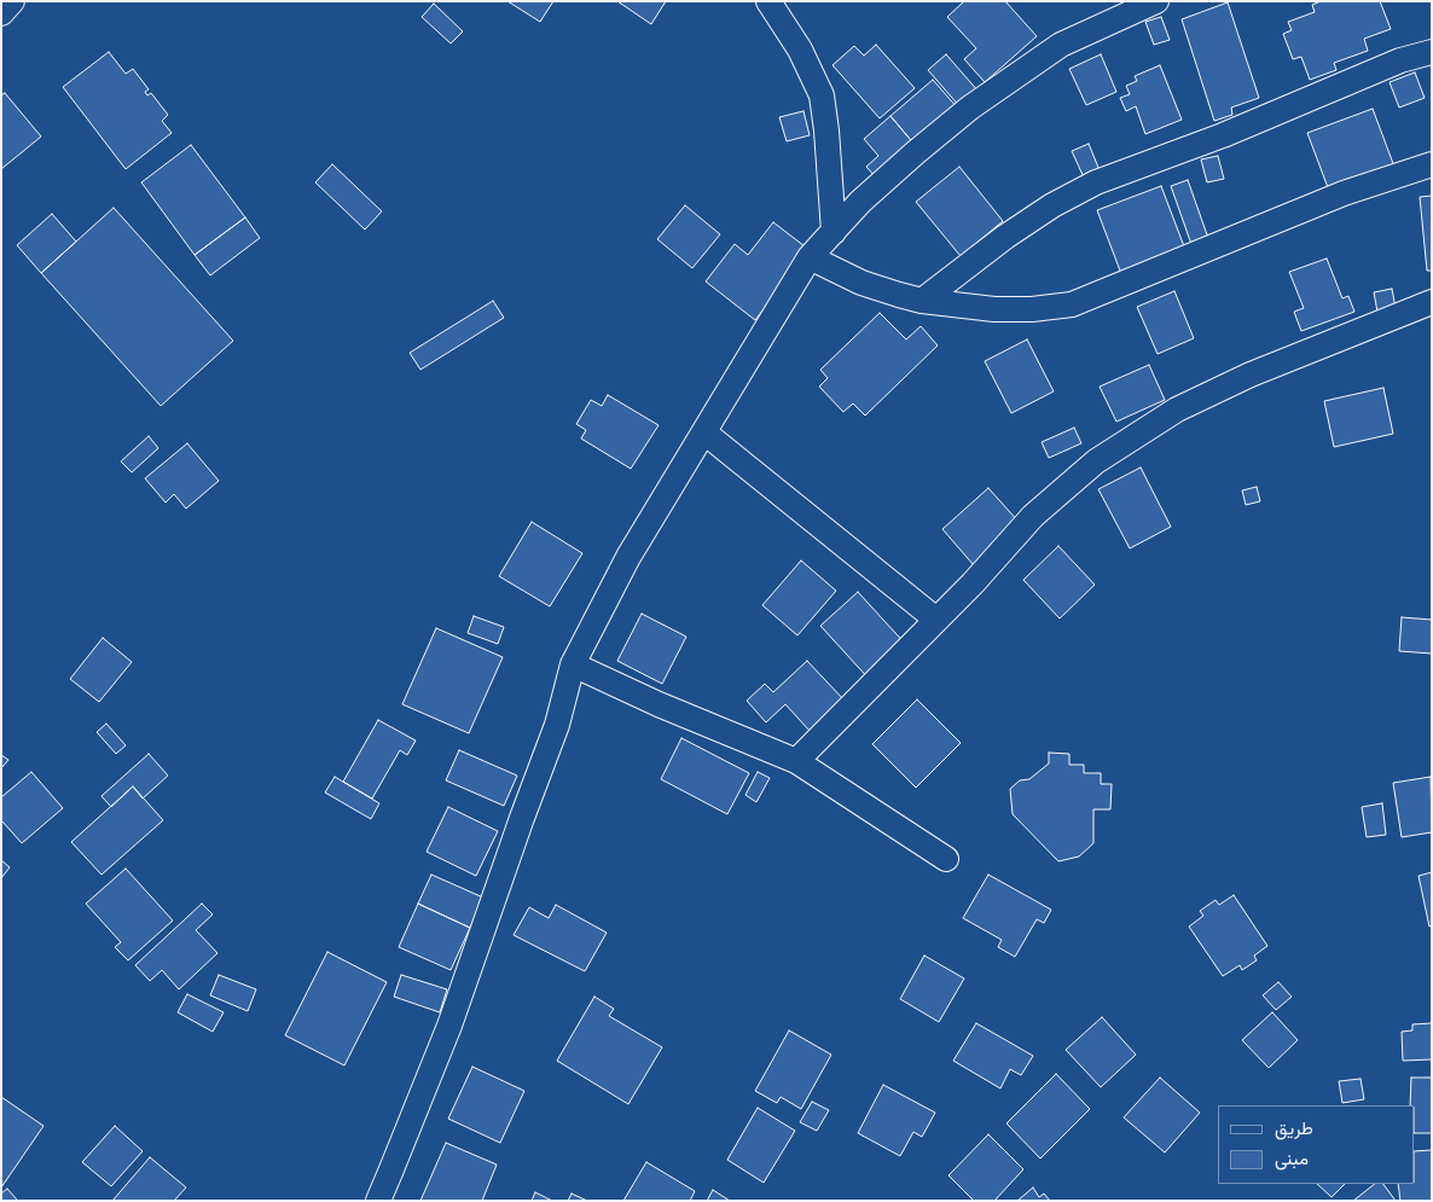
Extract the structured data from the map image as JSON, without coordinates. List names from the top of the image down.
{
  "legend": ["طريق", "مبنى"]
}
